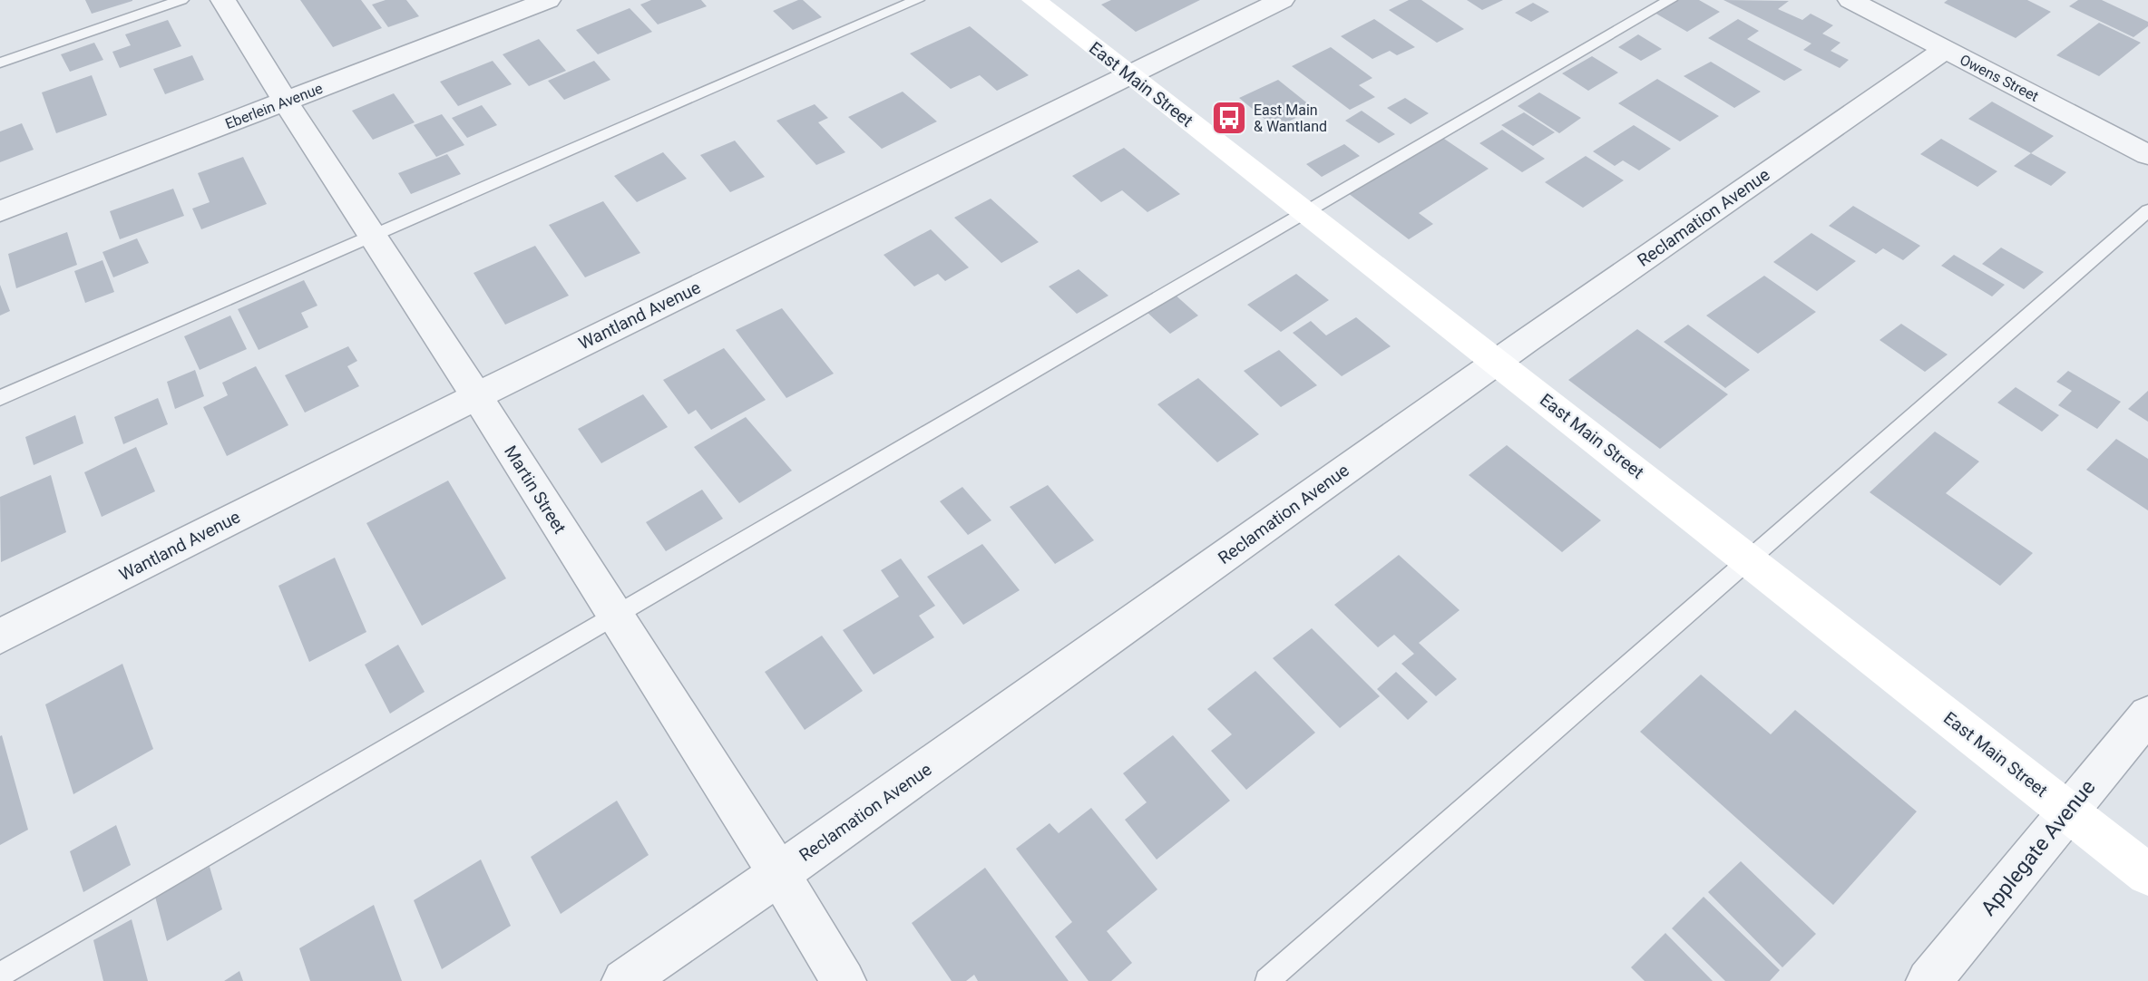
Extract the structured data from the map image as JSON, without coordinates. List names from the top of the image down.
{
  "streets": {
    "street": [
      "Owens Street",
      "East Main Street",
      "Eberlein Avenue",
      "Reclamation Avenue",
      "Wantland Avenue",
      "Martin Street",
      "Applegate Avenue"
    ]
  },
  "crossings": [
    ["Owens Street", "Reclamation Avenue"],
    ["East Main Street", "Reclamation Avenue"],
    ["East Main Street", "Wantland Avenue"],
    ["East Main Street", "Applegate Avenue"],
    ["Eberlein Avenue", "Martin Street"],
    ["Reclamation Avenue", "Martin Street"],
    ["Wantland Avenue", "Martin Street"]
  ],
  "places": {
    "bus stop": ["East Main & Wantland"]
  }
}
